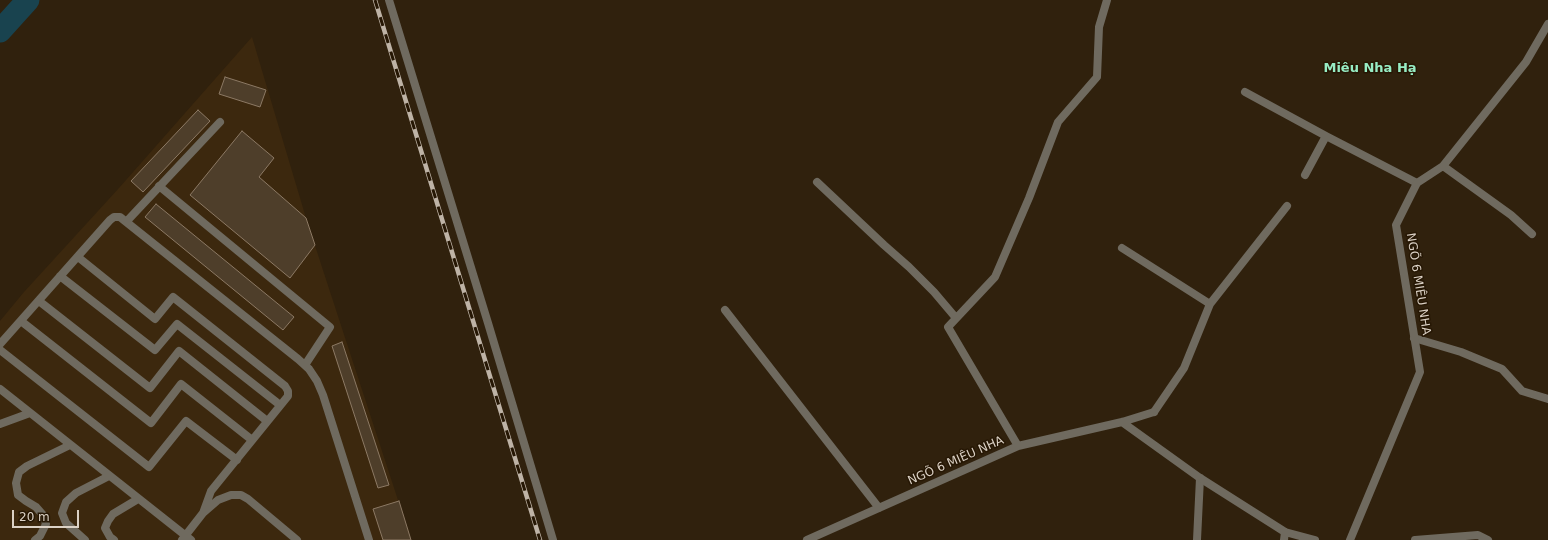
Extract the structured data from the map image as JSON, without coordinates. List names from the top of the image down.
{
  "streets": {
    "street": ["NGÕ 6 MIÊU NHA"]
  },
  "districts": ["Miêu Nha Hạ"],
  "scale_bar": "20 m"
}
